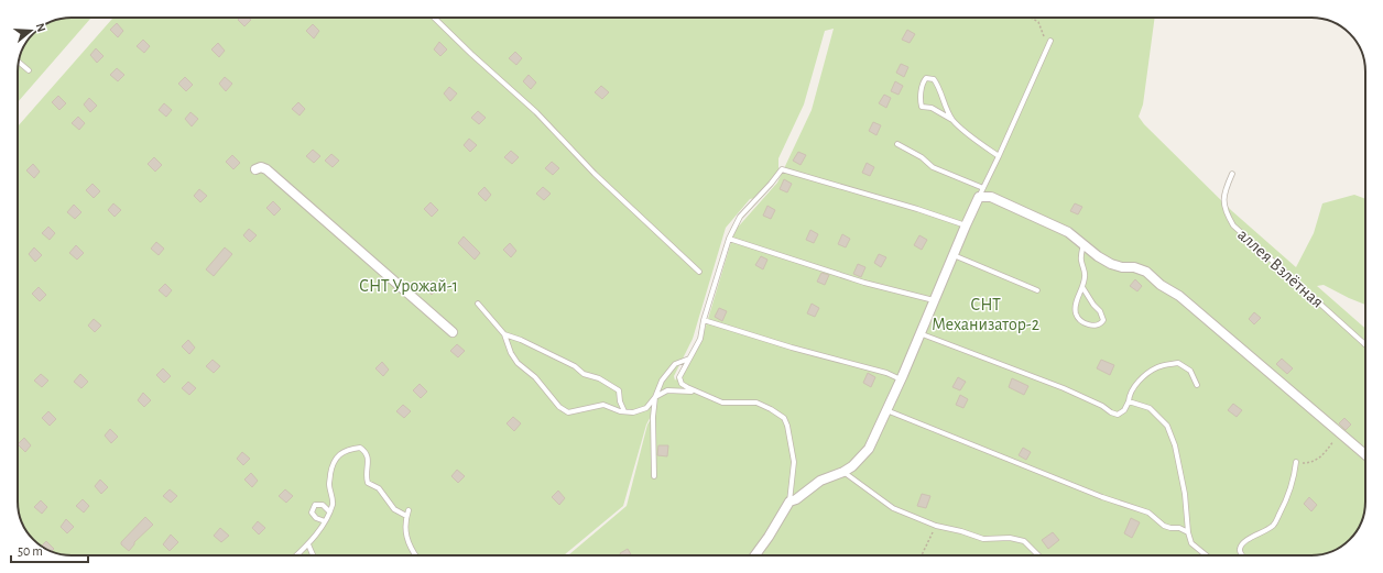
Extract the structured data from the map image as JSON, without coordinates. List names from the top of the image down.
{
  "streets": {
    "lane": ["аллея Взлётная"]
  },
  "parks": ["СНТ Урожай-1", "СНТ Механизатор-2"],
  "scale_bar": "50 m",
  "north": "right"
}
